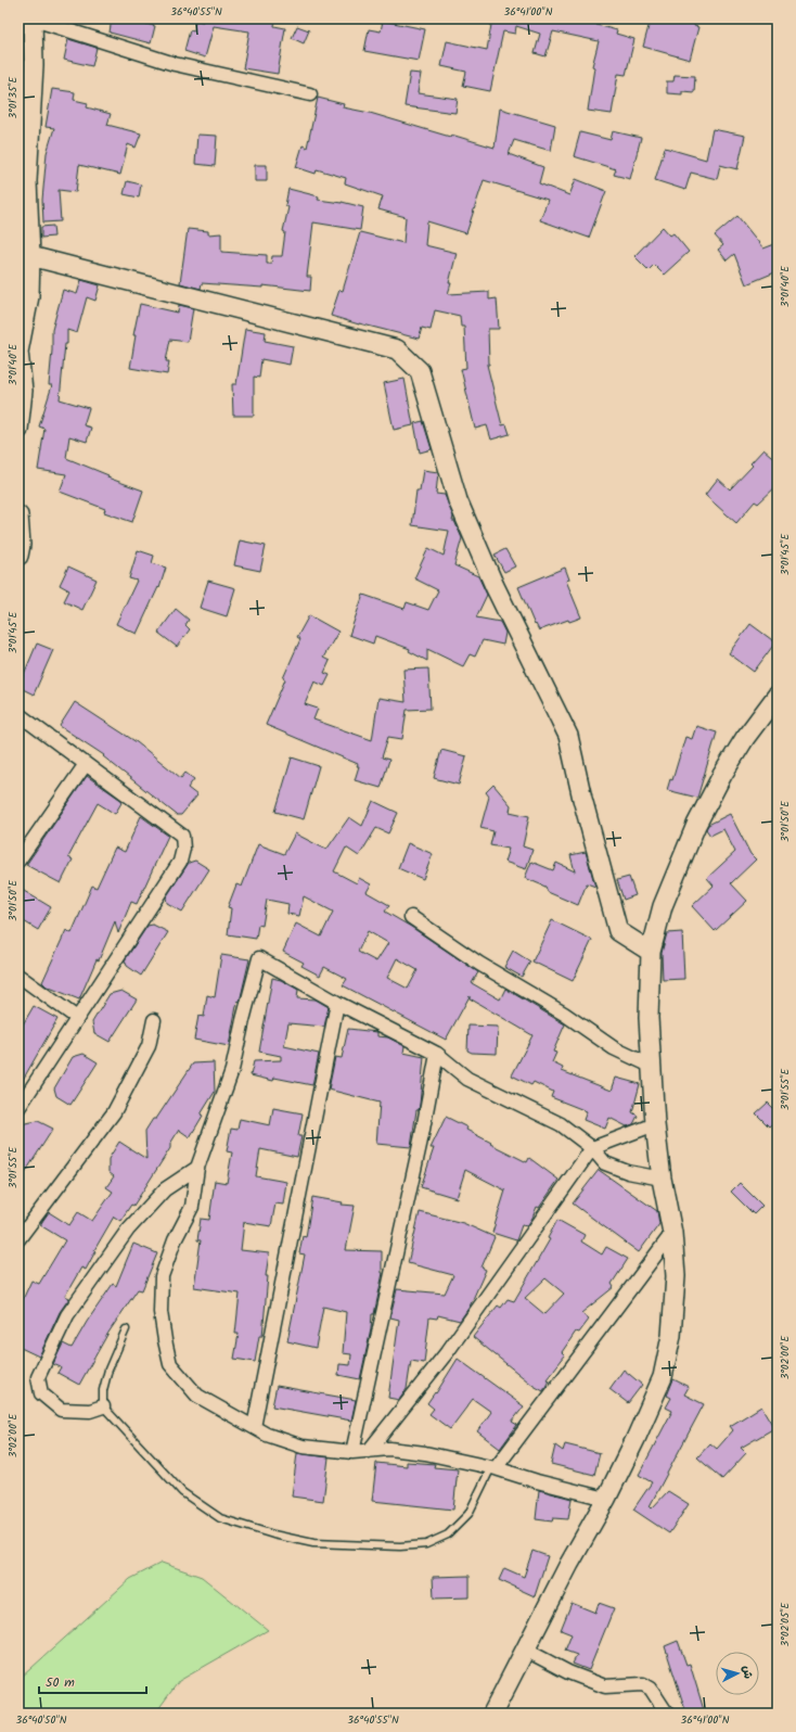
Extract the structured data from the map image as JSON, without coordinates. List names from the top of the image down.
{
  "scale_bar": "50 m",
  "north": "right",
  "coordinates": [
    "36°40'55\"N",
    "36°41'00\"N",
    "3°01'35\"E",
    "3°01'40\"E",
    "3°01'45\"E",
    "3°01'50\"E",
    "3°01'55\"E",
    "3°02'00\"E",
    "3°02'05\"E",
    "36°40'50\"N"
  ]
}
